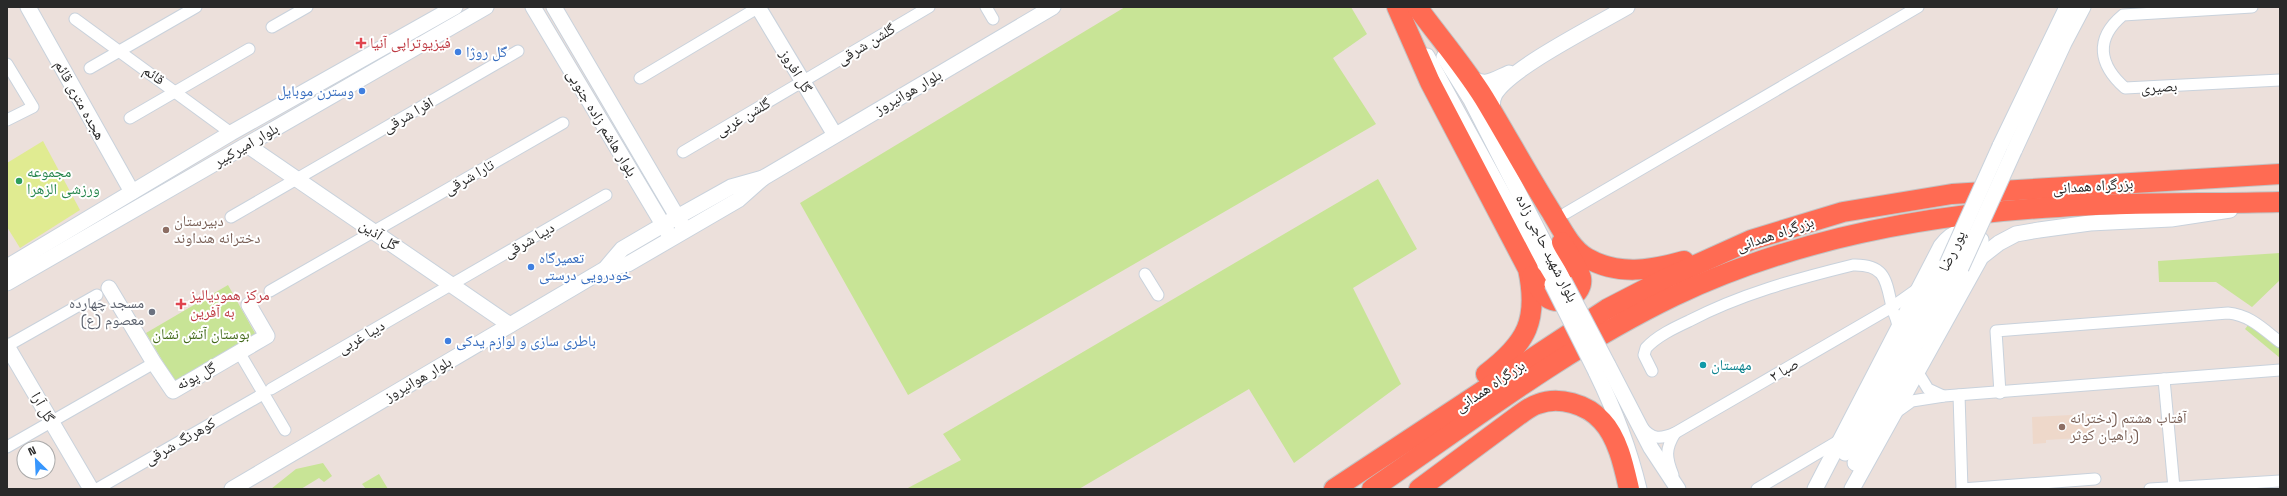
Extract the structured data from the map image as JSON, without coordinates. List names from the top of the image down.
{
  "streets": {
    "highway": ["بزرگراه همدانی"],
    "street": [
      "گلشن شرقی",
      "گل افروز",
      "قائم",
      "بصیری",
      "بلوار هوانیروز",
      "هجده متری قائم",
      "افرا شرقی",
      "گلشن غربی",
      "بلوار هاشم زاده جنوبی",
      "بلوار امیرکبیر",
      "تارا شرقی",
      "گل آذین",
      "دیبا شرقی",
      "بلوار شهید حاجی زاده",
      "پور رضا",
      "دیبا غربی",
      "صبا ۲",
      "گل پونه",
      "گل آرا",
      "کوهرنگ شرقی"
    ]
  },
  "crossings": [
    ["گلشن شرقی", "گل افروز"],
    ["گلشن شرقی", "گلشن غربی"],
    ["گل افروز", "بلوار هوانیروز"],
    ["گل افروز", "گلشن غربی"],
    ["قائم", "بلوار امیرکبیر"],
    ["بلوار هوانیروز", "بلوار هاشم زاده جنوبی"],
    ["بلوار هوانیروز", "گل آذین"],
    ["هجده متری قائم", "بلوار امیرکبیر"],
    ["افرا شرقی", "گل آذین"],
    ["بلوار امیرکبیر", "گل آذین"],
    ["تارا شرقی", "گل آذین"],
    ["گل آذین", "دیبا شرقی"],
    ["گل آذین", "دیبا غربی"],
    ["دیبا شرقی", "دیبا غربی"],
    ["بلوار شهید حاجی زاده", "صبا ۲"],
    ["دیبا غربی", "کوهرنگ شرقی"]
  ],
  "parks": ["بوستان آتش نشان"],
  "places": {
    "health": ["فیزیوتراپی آنیا", "مرکز همودیالیز به آفرین"],
    "other": [
      "گل روژا",
      "وسترن موبایل",
      "مجموعه ورزشی الزهرا",
      "دبیرستان دخترانه هنداوند",
      "تعمیرگاه خودرویی درستی",
      "مسجد چهارده معصوم (ع)",
      "باطری سازی و لوازم یدکی",
      "مهستان",
      "آفتاب هشتم (دخترانه راهیان کوثر)"
    ]
  },
  "north": "top left"
}
